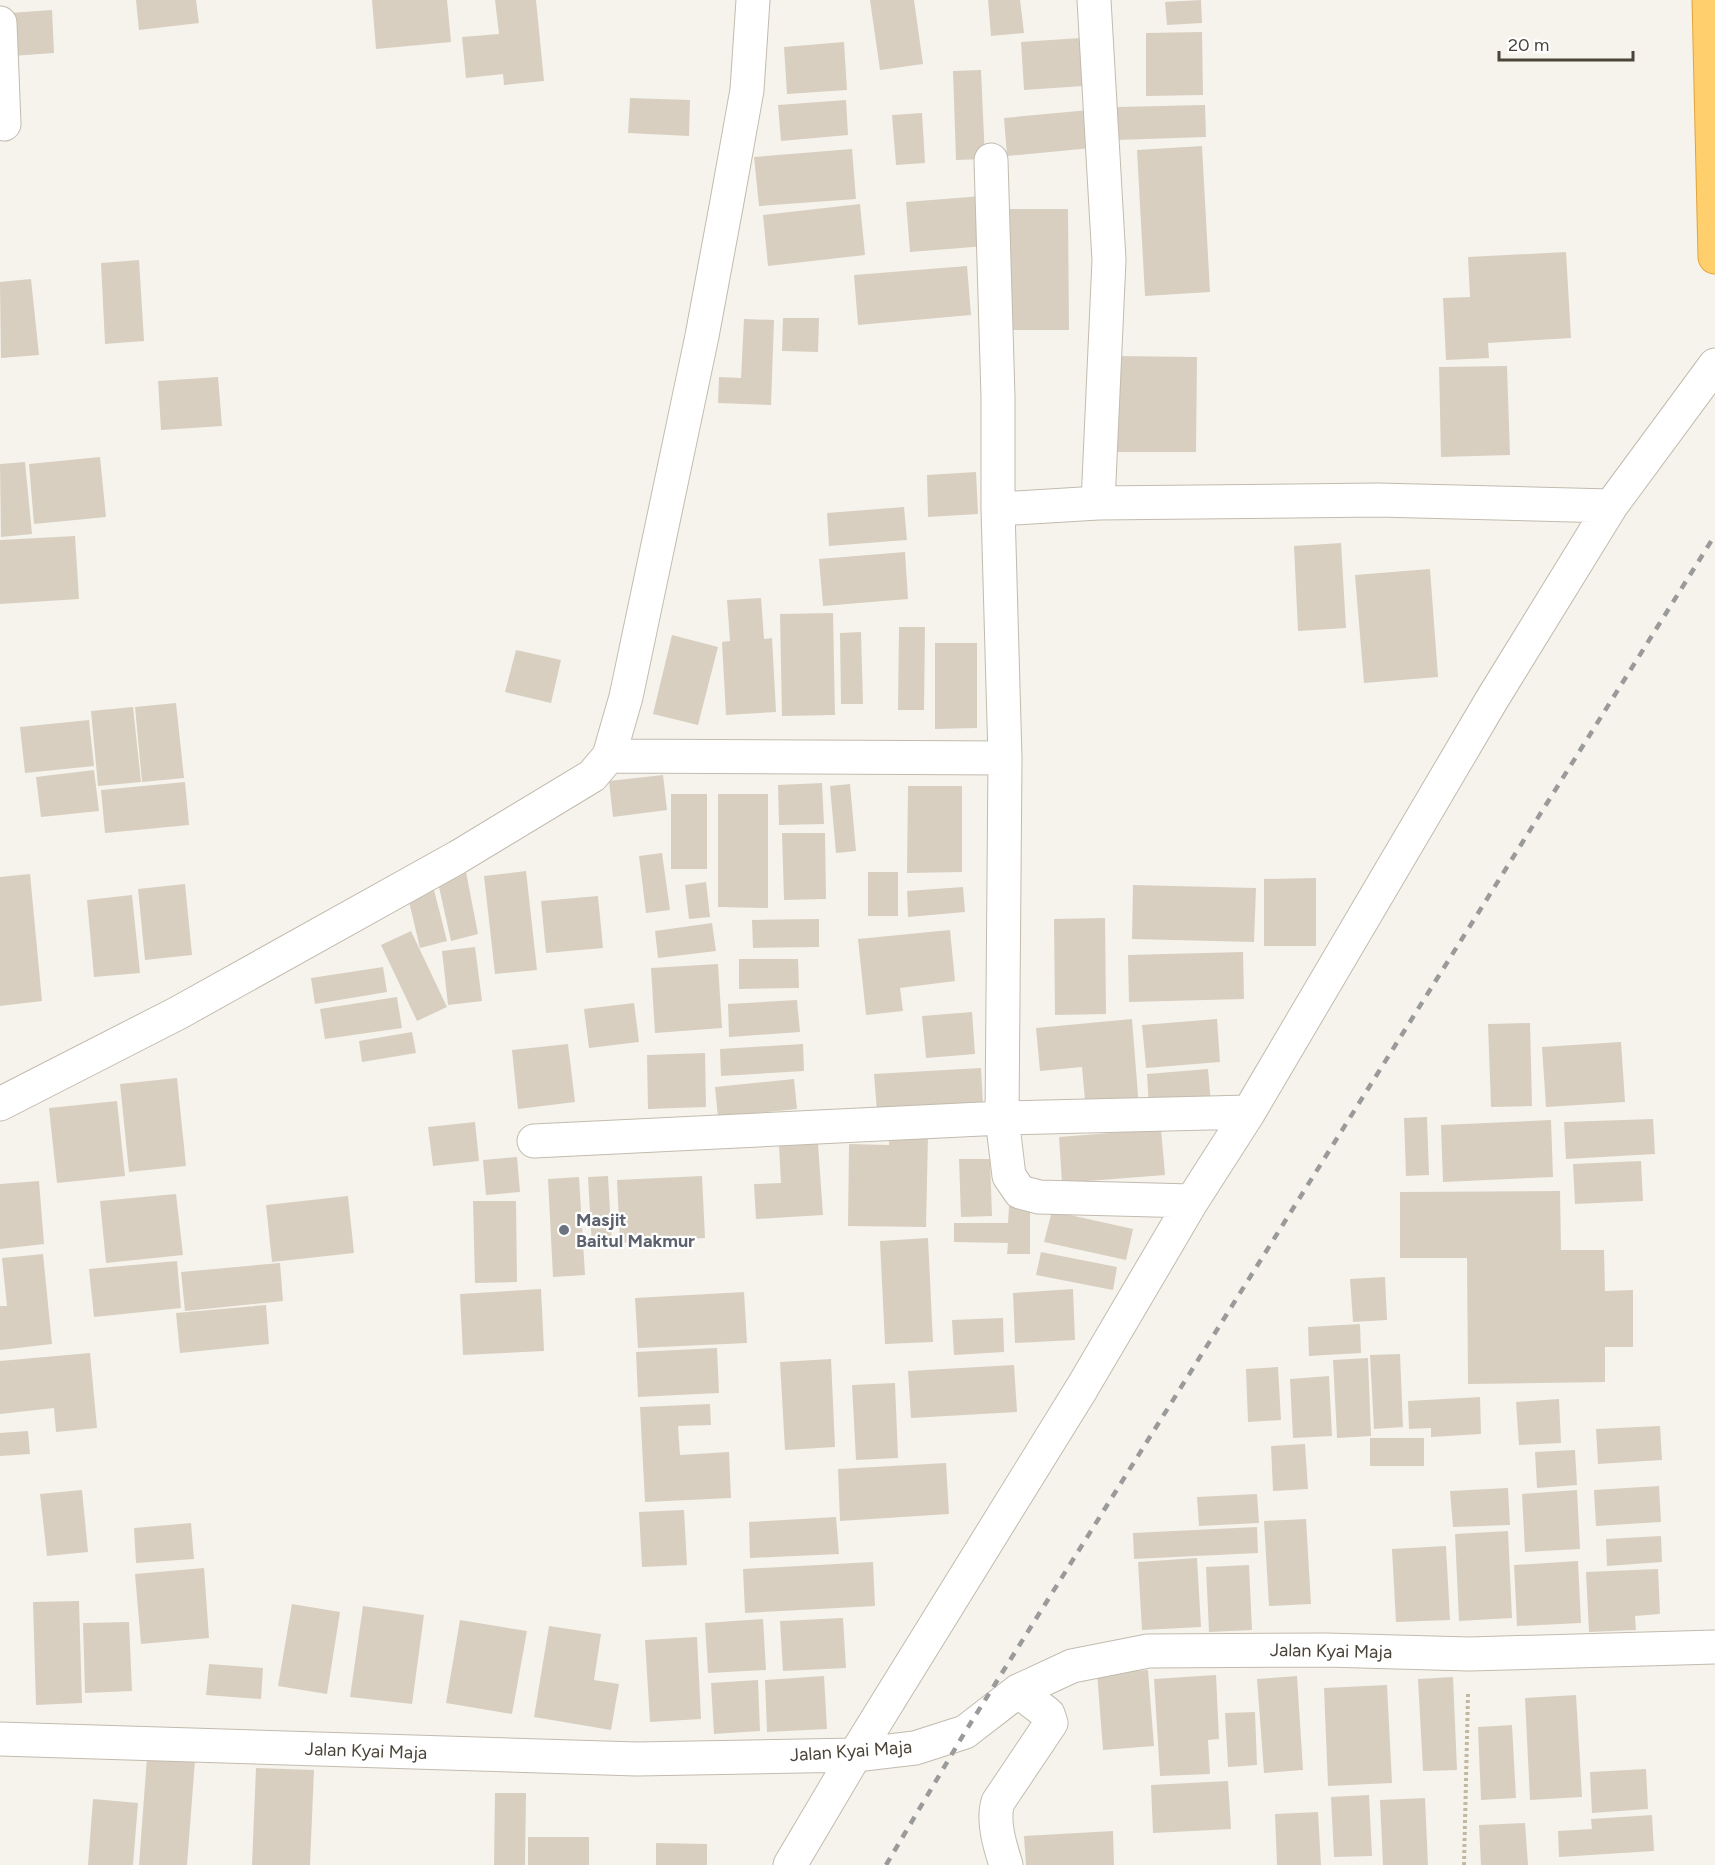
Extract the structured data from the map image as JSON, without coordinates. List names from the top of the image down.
{
  "streets": {
    "street": ["Jalan Kyai Maja"]
  },
  "places": ["Masjit Baitul Makmur"],
  "scale_bar": "20 m"
}
